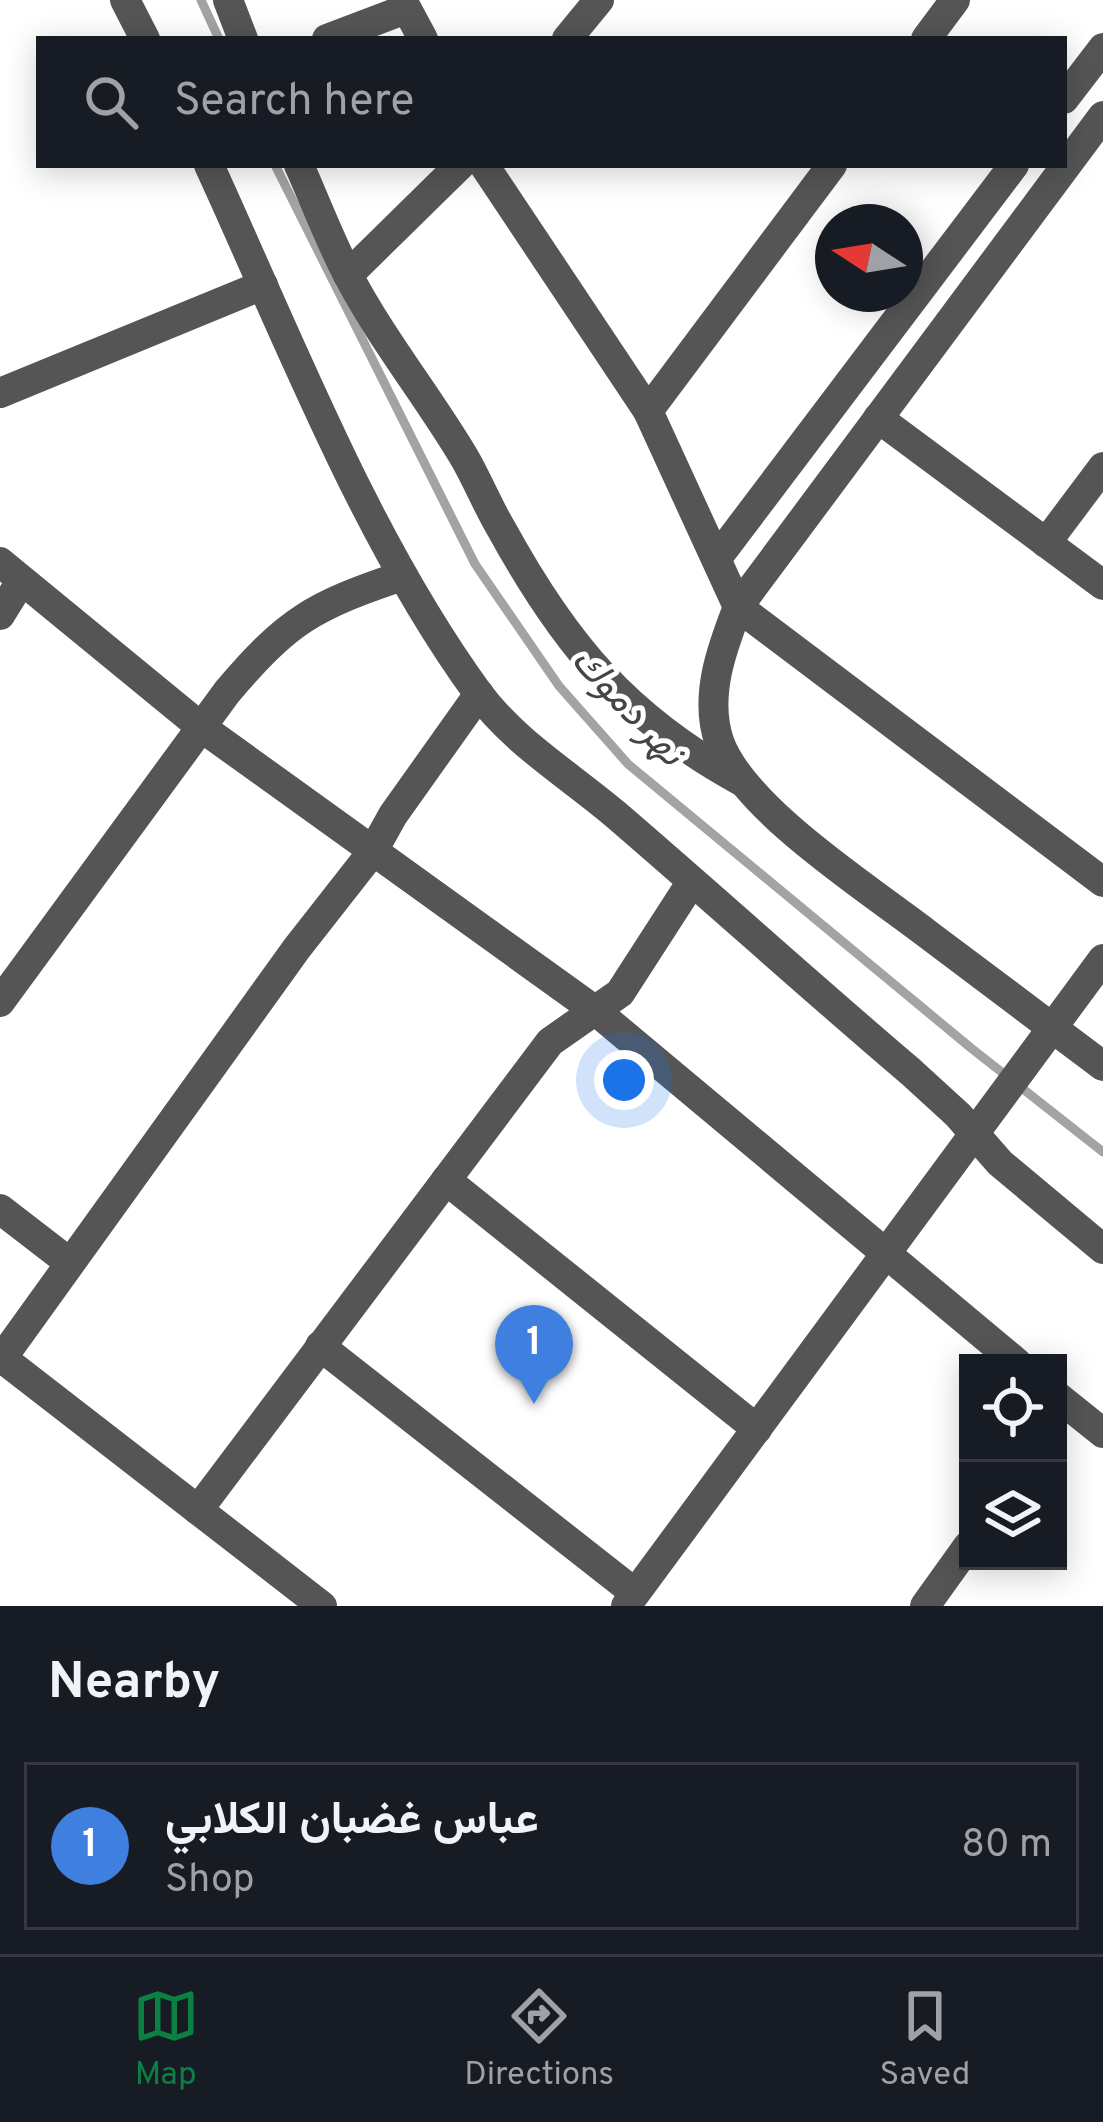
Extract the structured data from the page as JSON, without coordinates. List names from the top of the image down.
{
  "water": ["نهر دموك"],
  "north": "left",
  "page": {
    "search": "Search here",
    "pins": "1",
    "heading": "Nearby",
    "list": [
      {
        "mark": "1",
        "name": "عباس غضبان الكلابي",
        "note": "Shop",
        "value": "80 m"
      }
    ],
    "nav": ["Map", "Directions", "Saved"]
  }
}
